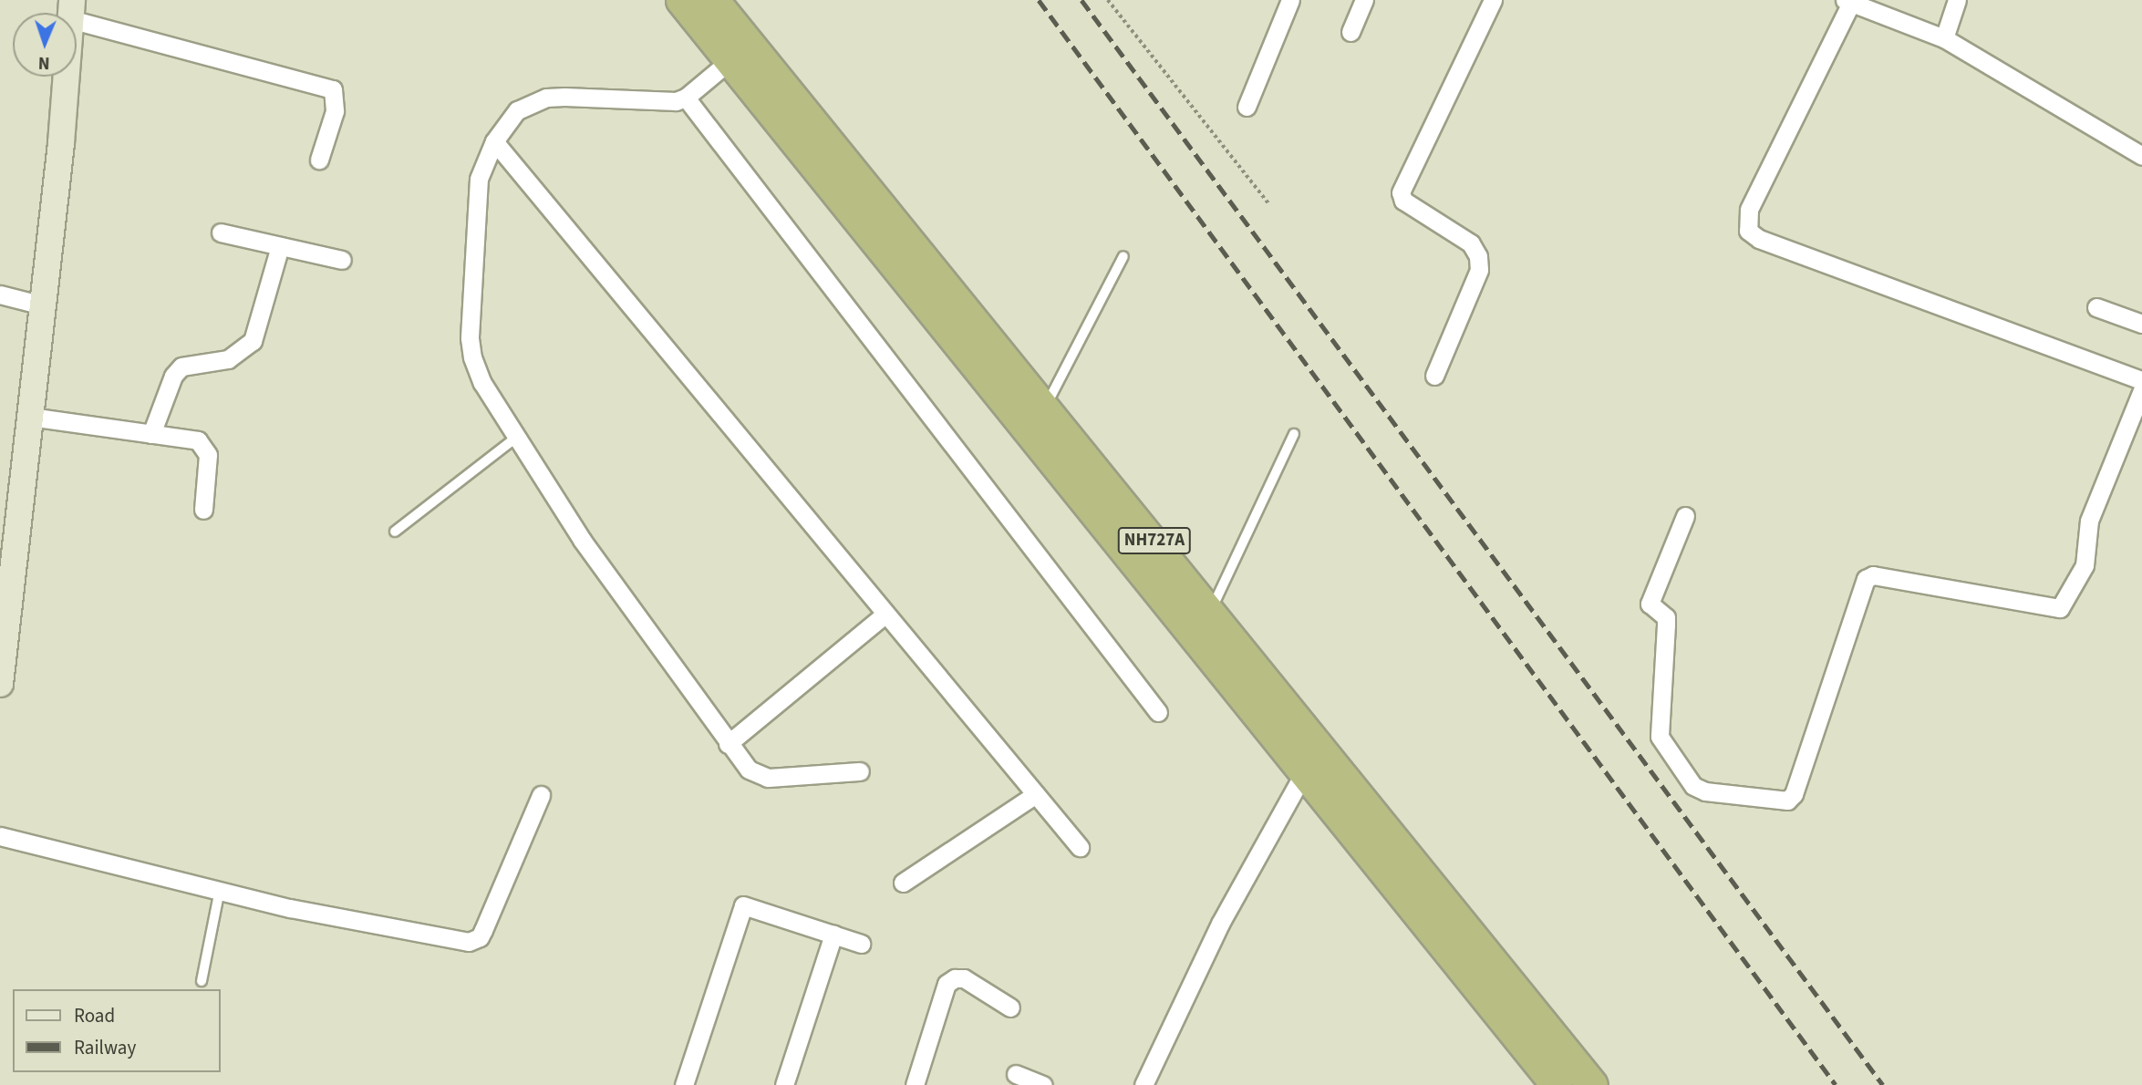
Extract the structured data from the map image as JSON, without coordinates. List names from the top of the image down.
{
  "streets": {
    "highway": ["NH727A"]
  },
  "legend": ["Road", "Railway"],
  "north": "bottom"
}
